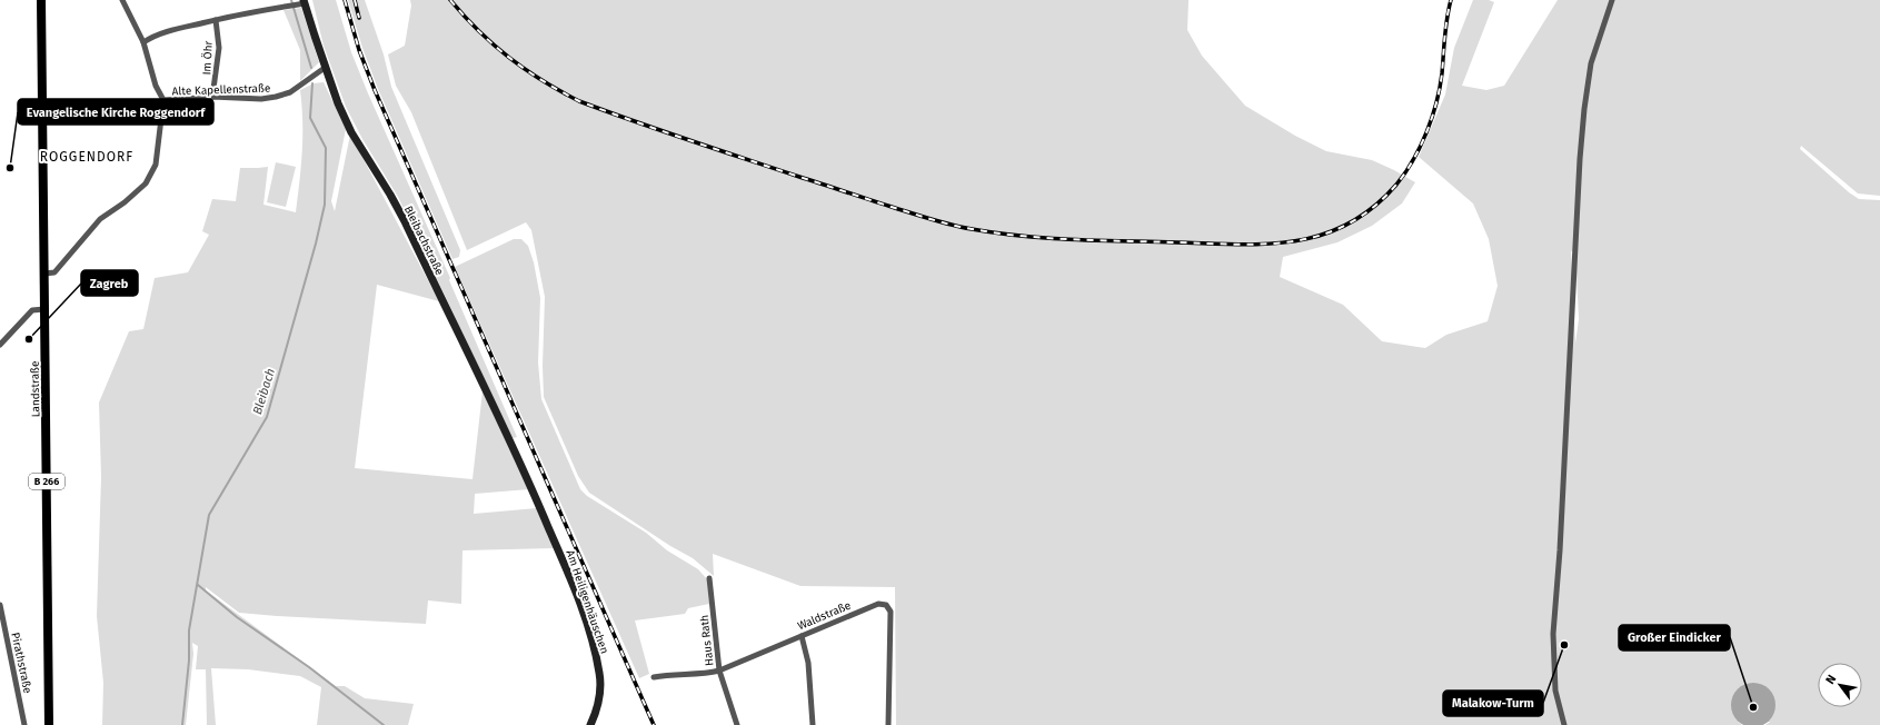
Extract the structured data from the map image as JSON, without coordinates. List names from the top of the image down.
{
  "streets": {
    "main road": [
      "Bleibachstraße",
      "Landstraße",
      "B 266",
      "Am Heiligenhäuschen"
    ],
    "street": [
      "Im Öhr",
      "Alte Kapellenstraße",
      "Waldstraße",
      "Haus Rath",
      "Pirathstraße"
    ]
  },
  "crossings": [
    ["Im Öhr", "Alte Kapellenstraße"],
    ["Alte Kapellenstraße", "Bleibachstraße"],
    ["Bleibachstraße", "Am Heiligenhäuschen"],
    ["Waldstraße", "Haus Rath"]
  ],
  "districts": ["ROGGENDORF"],
  "water": ["Bleibach"],
  "places": [
    "Evangelische Kirche Roggendorf",
    "Zagreb",
    "Malakow-Turm",
    "Großer Eindicker"
  ],
  "north": "top left"
}
